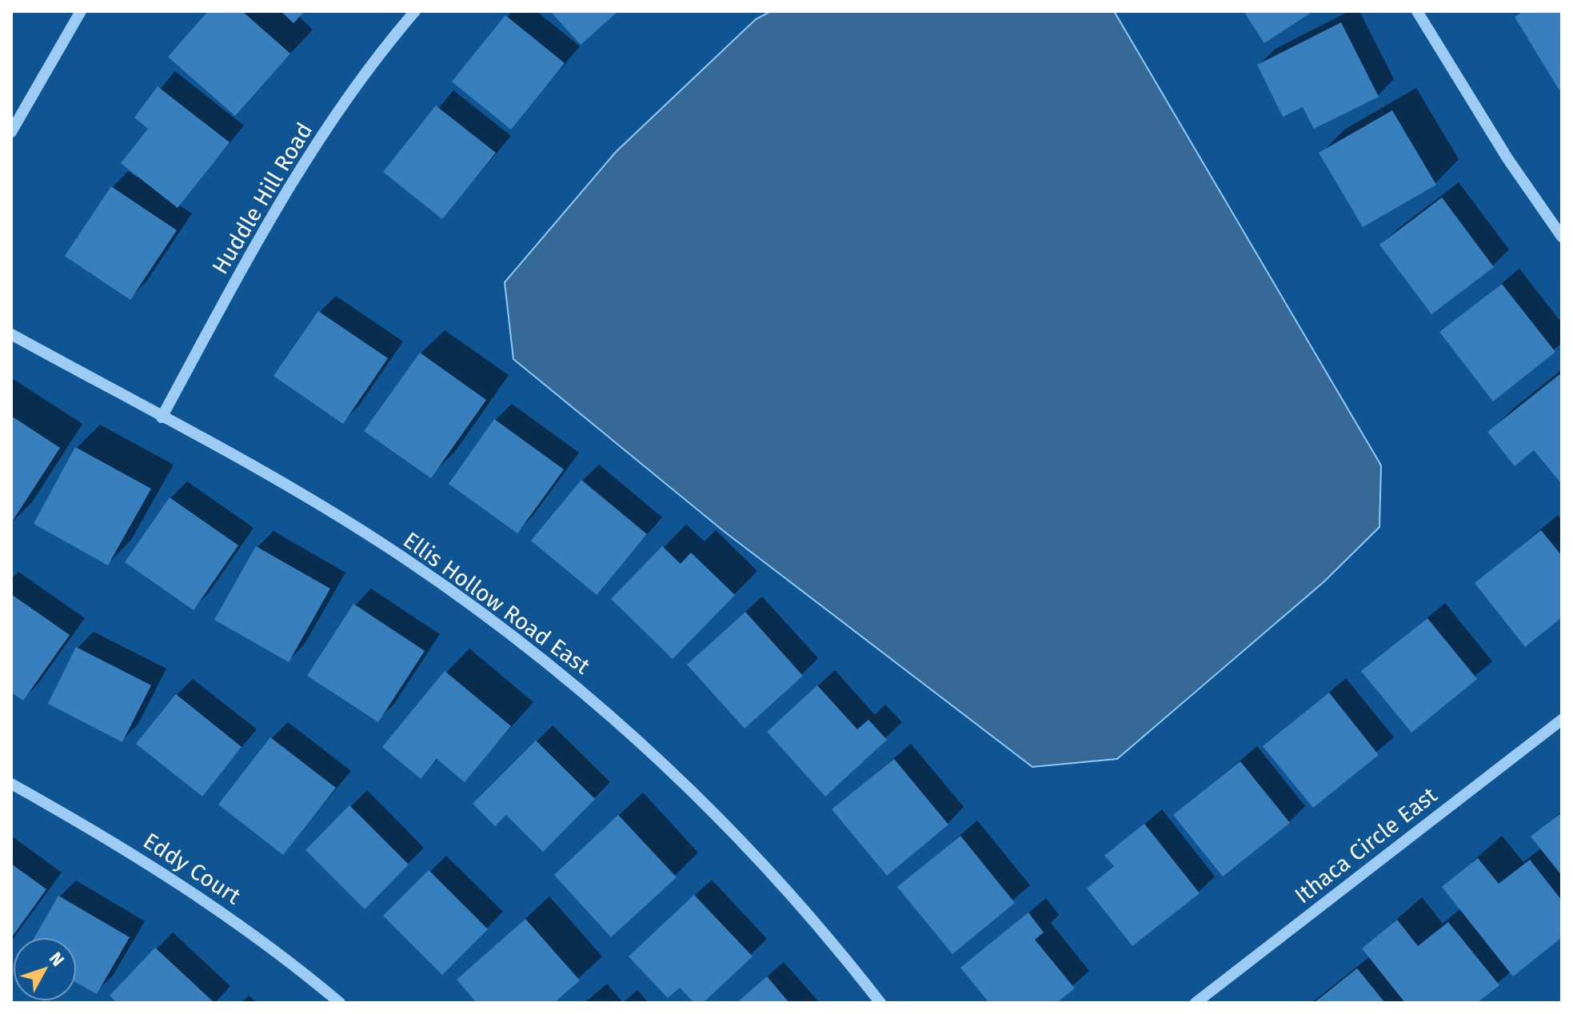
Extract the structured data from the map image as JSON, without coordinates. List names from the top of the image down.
{
  "streets": {
    "street": [
      "Huddle Hill Road",
      "Ellis Hollow Road East",
      "Ithaca Circle East",
      "Eddy Court"
    ]
  },
  "crossings": [
    ["Huddle Hill Road", "Ellis Hollow Road East"]
  ],
  "north": "top right"
}
